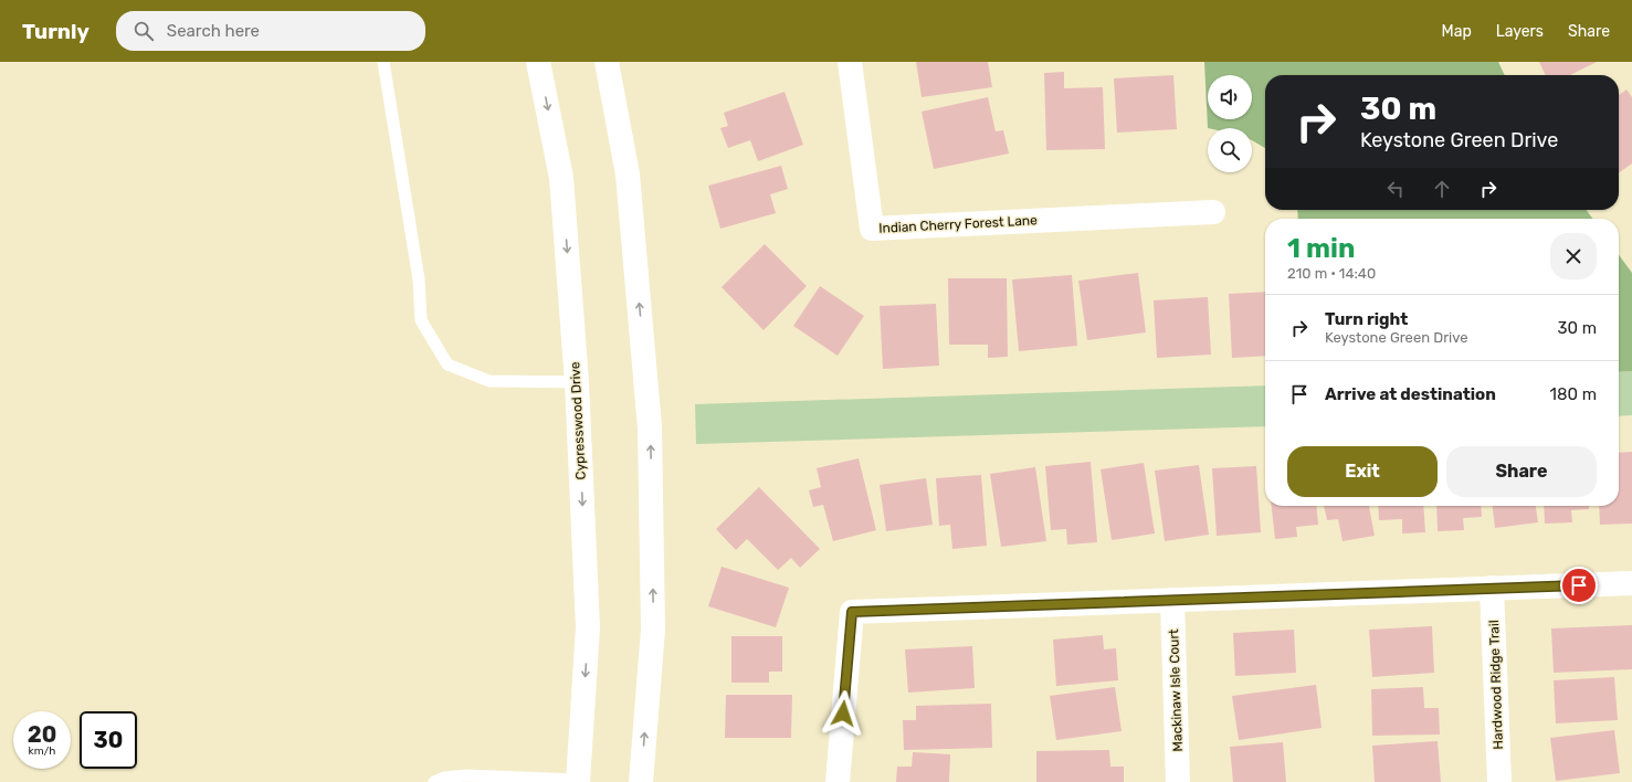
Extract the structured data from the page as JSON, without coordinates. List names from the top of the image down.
{
  "streets": {
    "street": [
      "Indian Cherry Forest Lane",
      "Cypresswood Drive",
      "Hardwood Ridge Trail",
      "Mackinaw Isle Court"
    ]
  },
  "page": {
    "header": "Turnly",
    "search": "Search here",
    "nav": ["Map", "Layers", "Share"],
    "turn": ["30 m", "Keystone Green Drive"],
    "heading": ["1 min", "210 m · 14:40"],
    "list": [
      {
        "name": "Turn right",
        "note": "Keystone Green Drive",
        "value": "30 m"
      },
      {
        "name": "Arrive at destination",
        "value": "180 m"
      }
    ],
    "buttons": ["Exit", "Share"],
    "speed": "20 km/h",
    "limit": "30"
  }
}
